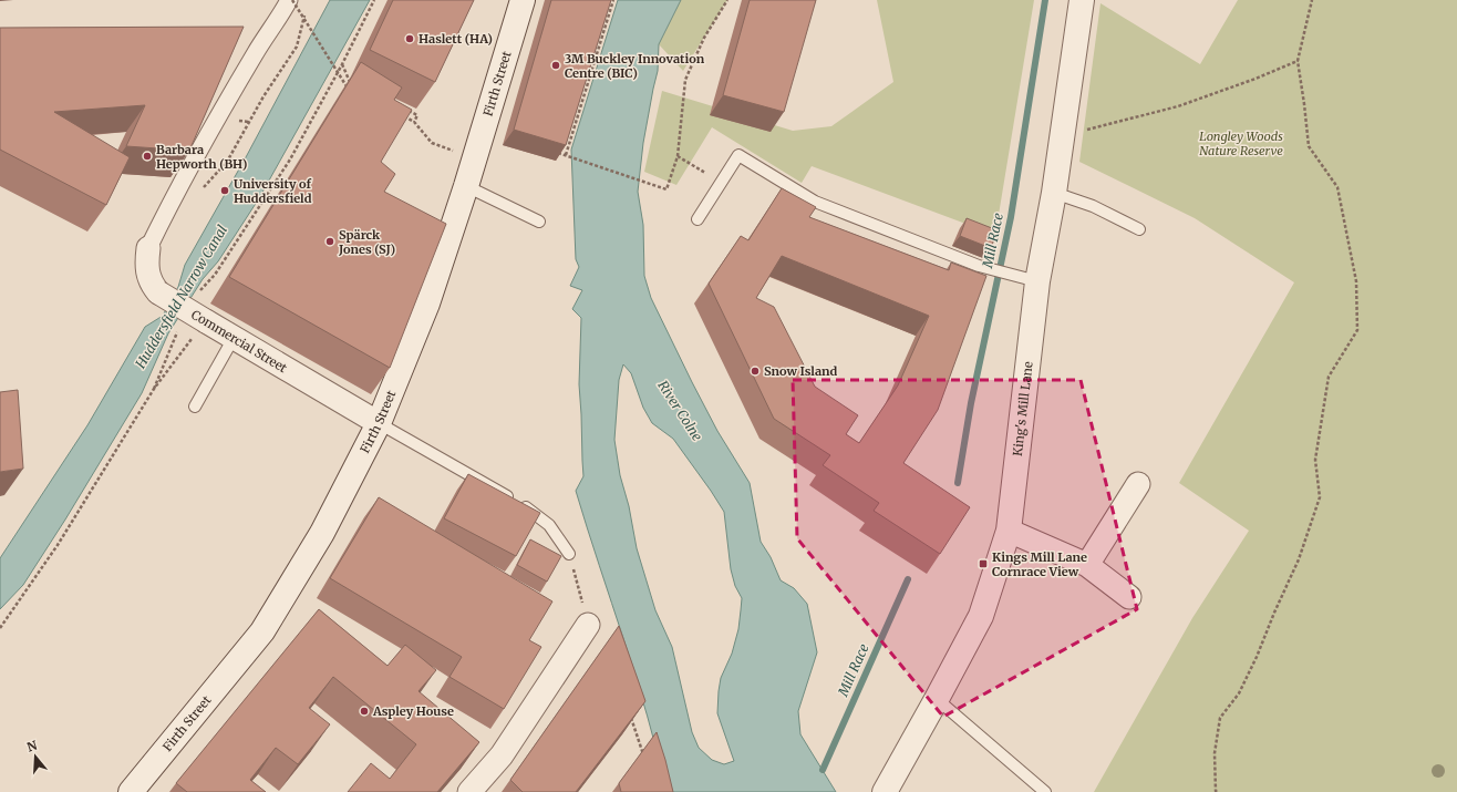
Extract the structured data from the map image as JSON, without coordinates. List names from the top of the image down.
{
  "streets": {
    "main road": ["Firth Street", "King's Mill Lane"],
    "street": ["Commercial Street"]
  },
  "crossings": [
    ["Firth Street", "Commercial Street"]
  ],
  "water": ["Mill Race", "Huddersfield Narrow Canal", "River Colne"],
  "parks": ["Longley Woods Nature Reserve"],
  "places": {
    "other": [
      "Haslett (HA)",
      "3M Buckley Innovation Centre (BIC)",
      "Barbara Hepworth (BH)",
      "University of Huddersfield",
      "Spärck Jones (SJ)",
      "Snow Island",
      "Aspley House"
    ],
    "transit": ["Kings Mill Lane Cornrace View"]
  },
  "north": "top"
}
